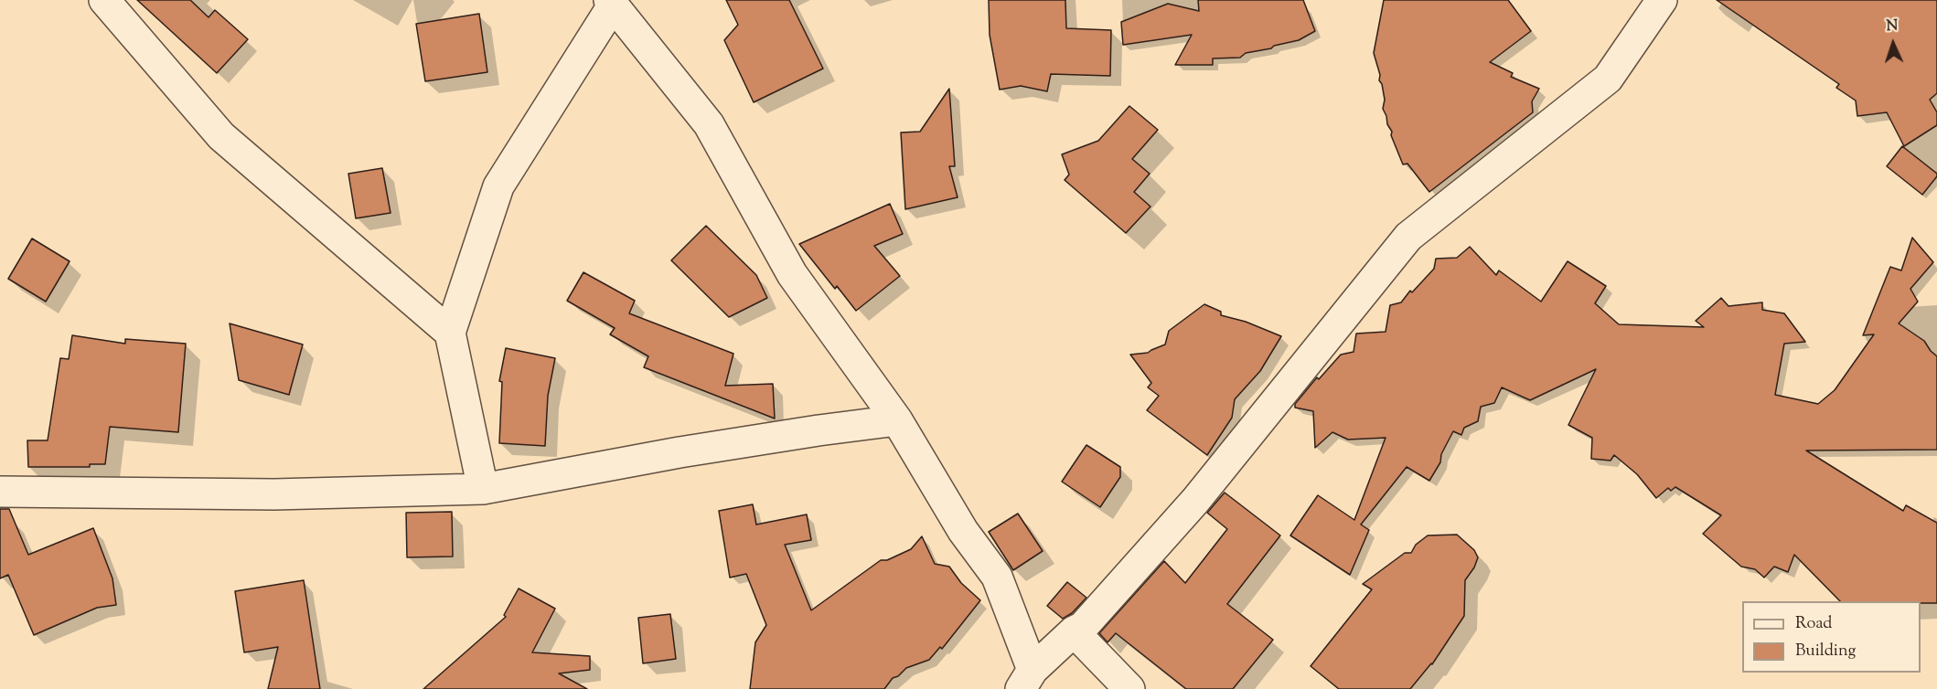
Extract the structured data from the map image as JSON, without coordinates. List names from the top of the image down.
{
  "legend": ["Road", "Building"],
  "north": "top"
}
